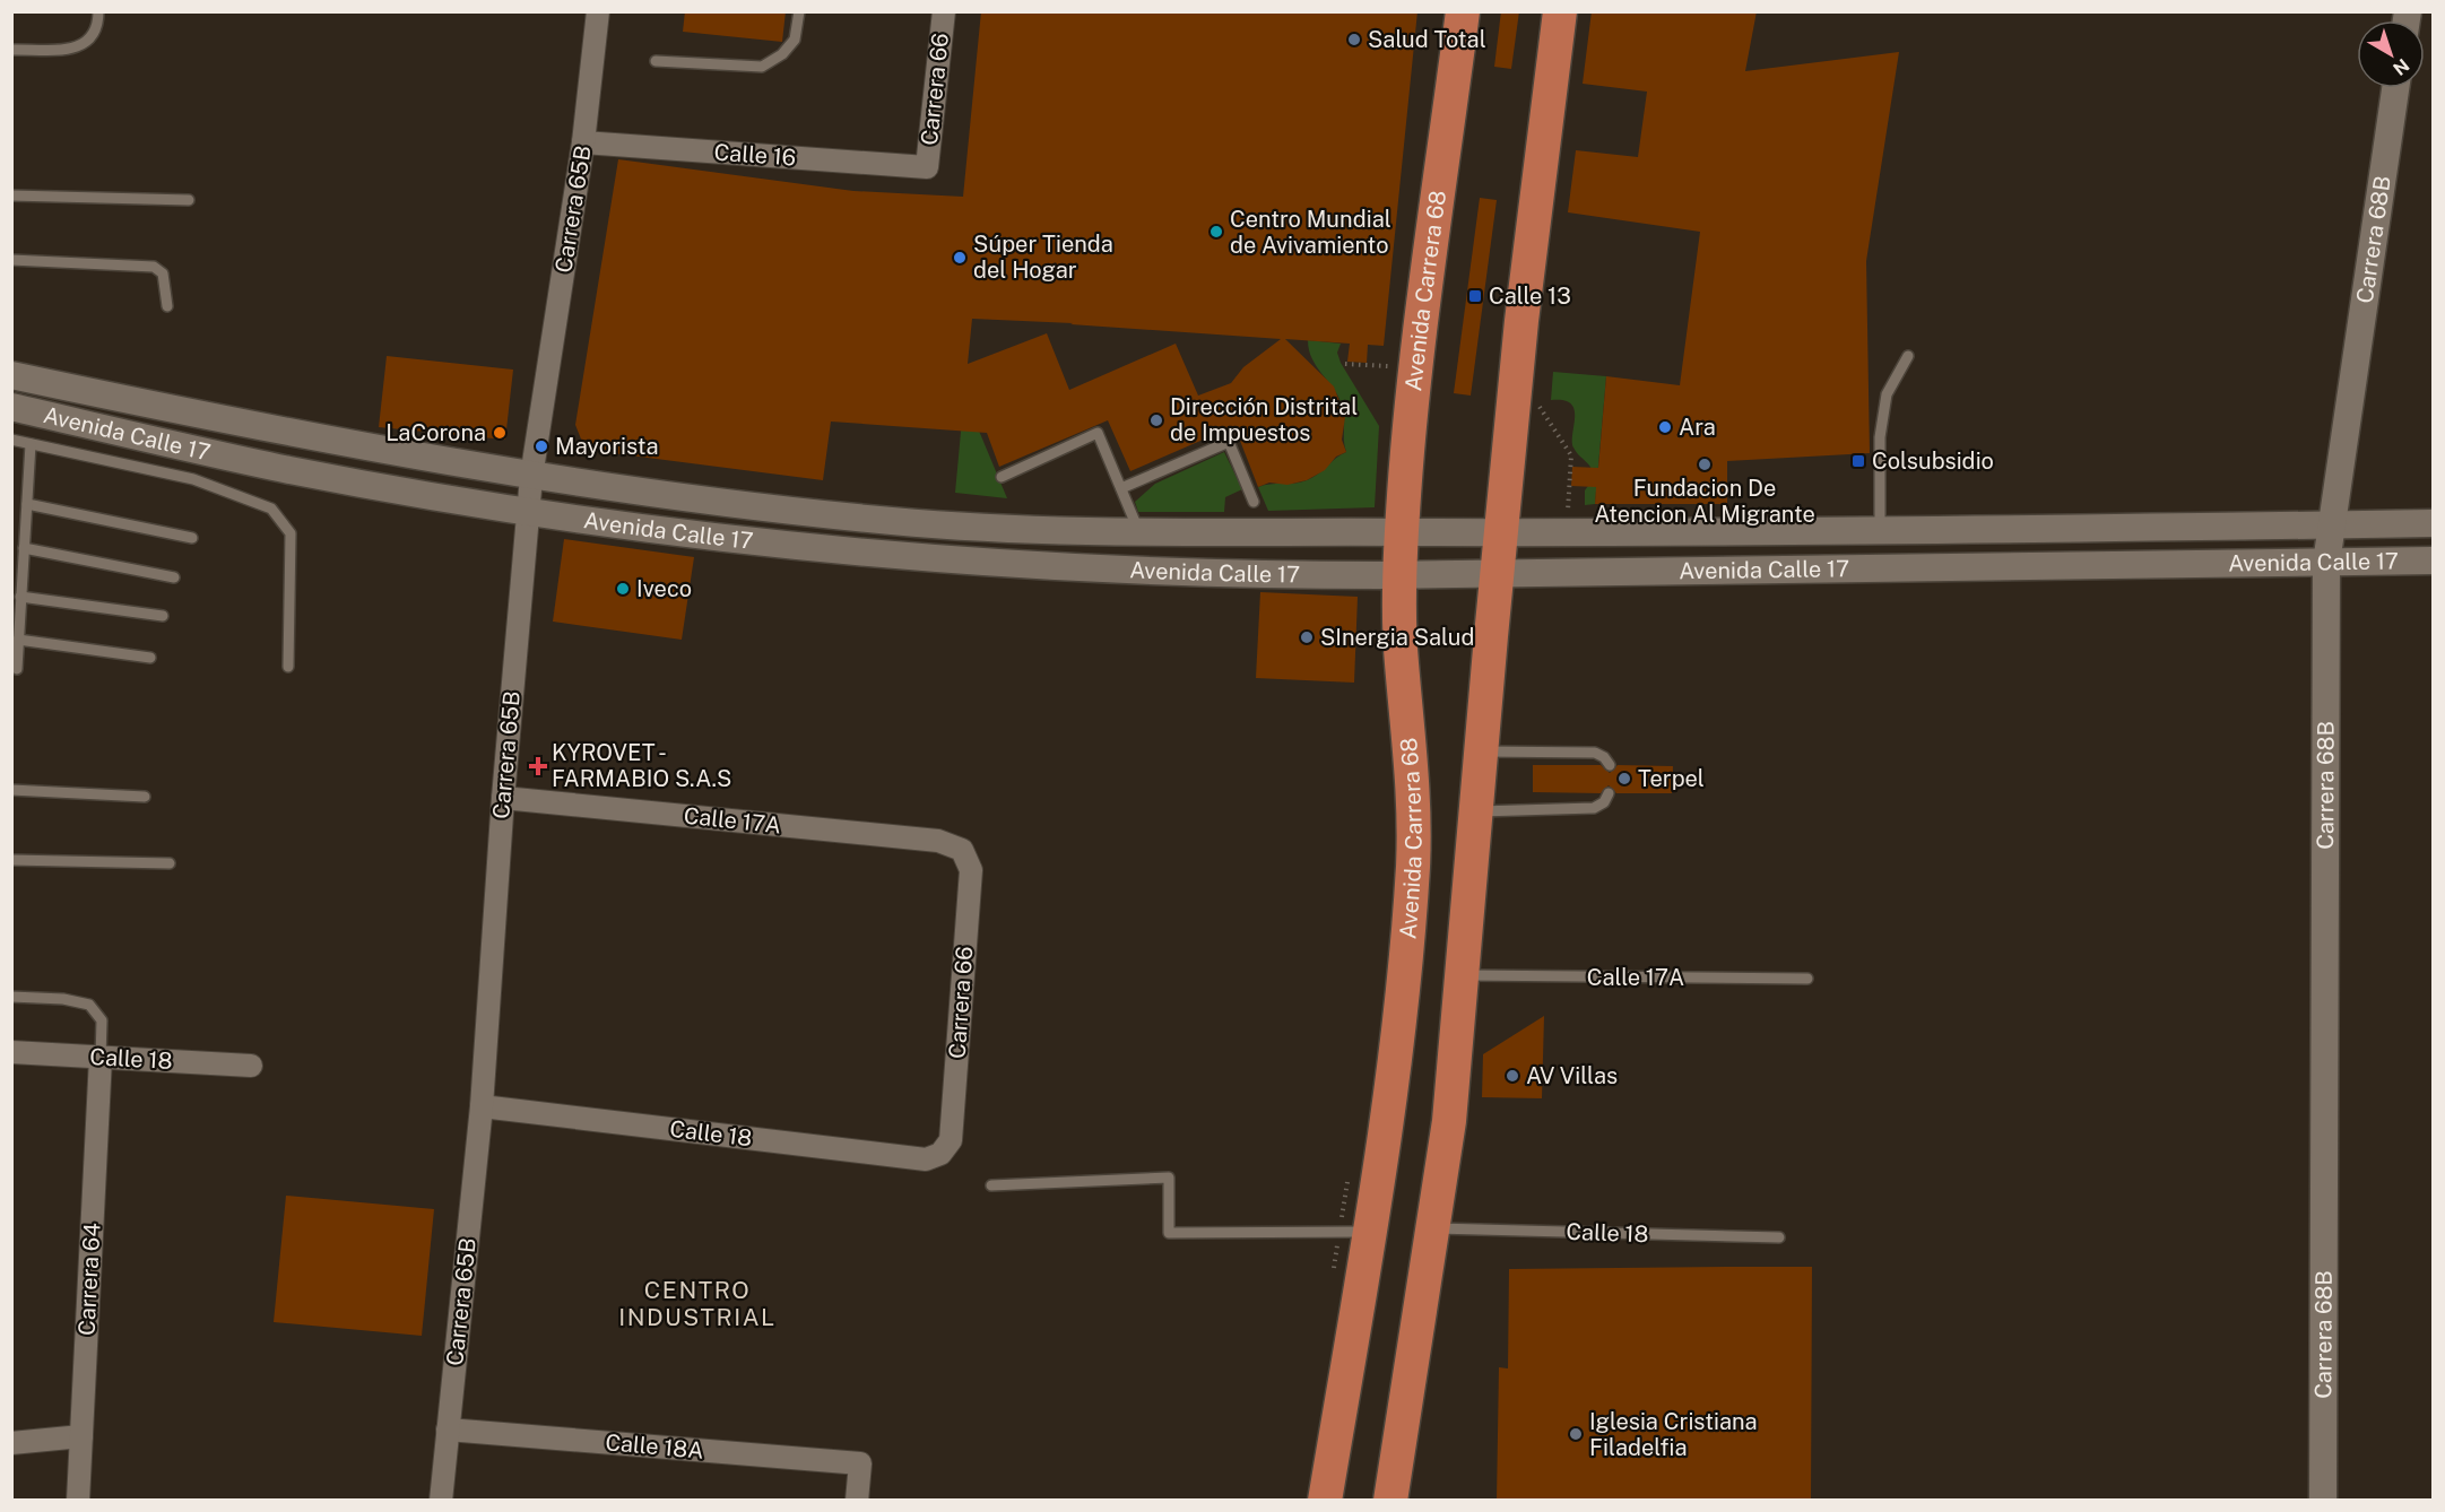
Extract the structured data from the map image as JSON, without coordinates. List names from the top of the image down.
{
  "streets": {
    "main road": ["Avenida Carrera 68"],
    "street": [
      "Carrera 66",
      "Calle 16",
      "Carrera 65B",
      "Carrera 68B",
      "Avenida Calle 17",
      "Calle 17A",
      "Calle 18",
      "Carrera 64",
      "Calle 18A"
    ]
  },
  "crossings": [
    ["Carrera 66", "Calle 16"],
    ["Carrera 66", "Calle 17A"],
    ["Carrera 66", "Calle 18"],
    ["Calle 16", "Carrera 65B"],
    ["Carrera 65B", "Avenida Calle 17"],
    ["Carrera 65B", "Calle 17A"],
    ["Carrera 65B", "Calle 18"],
    ["Carrera 65B", "Calle 18A"],
    ["Carrera 68B", "Avenida Calle 17"],
    ["Avenida Carrera 68", "Avenida Calle 17"],
    ["Calle 18", "Carrera 64"]
  ],
  "districts": ["CENTRO INDUSTRIAL"],
  "places": {
    "other": [
      "Salud Total",
      "Centro Mundial de Avivamiento",
      "Súper Tienda del Hogar",
      "Dirección Distrital de Impuestos",
      "Ara",
      "LaCorona",
      "Mayorista",
      "Fundacion De Atencion Al Migrante",
      "Iveco",
      "SInergia Salud",
      "Terpel",
      "AV Villas",
      "Iglesia Cristiana Filadelfia"
    ],
    "transit": ["Calle 13", "Colsubsidio"],
    "health": ["KYROVET - FARMABIO S.A.S"]
  },
  "north": "bottom right"
}
